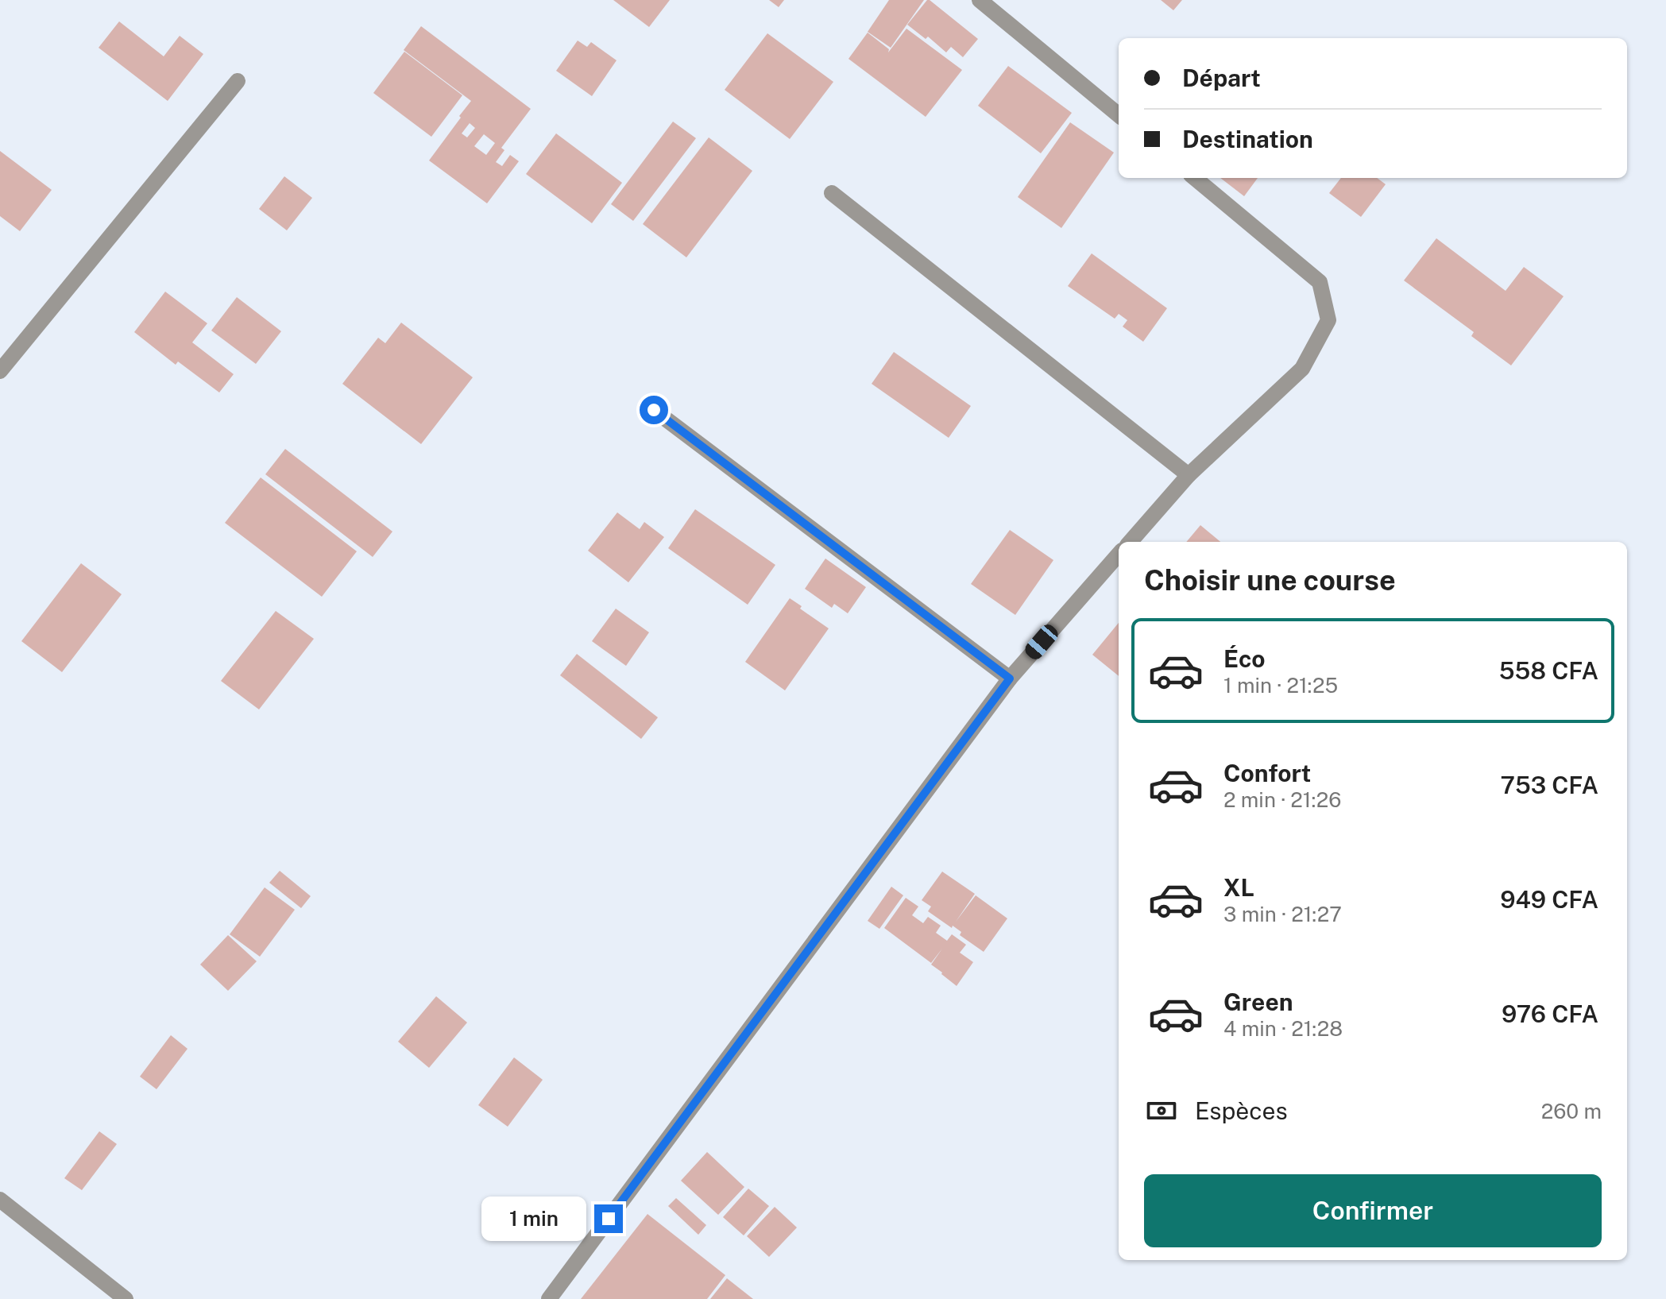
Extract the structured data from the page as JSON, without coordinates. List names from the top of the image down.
{
  "page": {
    "banner": ["Départ", "Destination"],
    "heading": "Choisir une course",
    "list": [
      {
        "name": "Éco",
        "note": "1 min · 21:25",
        "value": "558 CFA"
      },
      {
        "name": "Confort",
        "note": "2 min · 21:26",
        "value": "753 CFA"
      },
      {
        "name": "XL",
        "note": "3 min · 21:27",
        "value": "949 CFA"
      },
      {
        "name": "Green",
        "note": "4 min · 21:28",
        "value": "976 CFA"
      }
    ],
    "pay": ["Espèces", "260 m"],
    "buttons": "Confirmer",
    "bubble": "1 min"
  }
}
